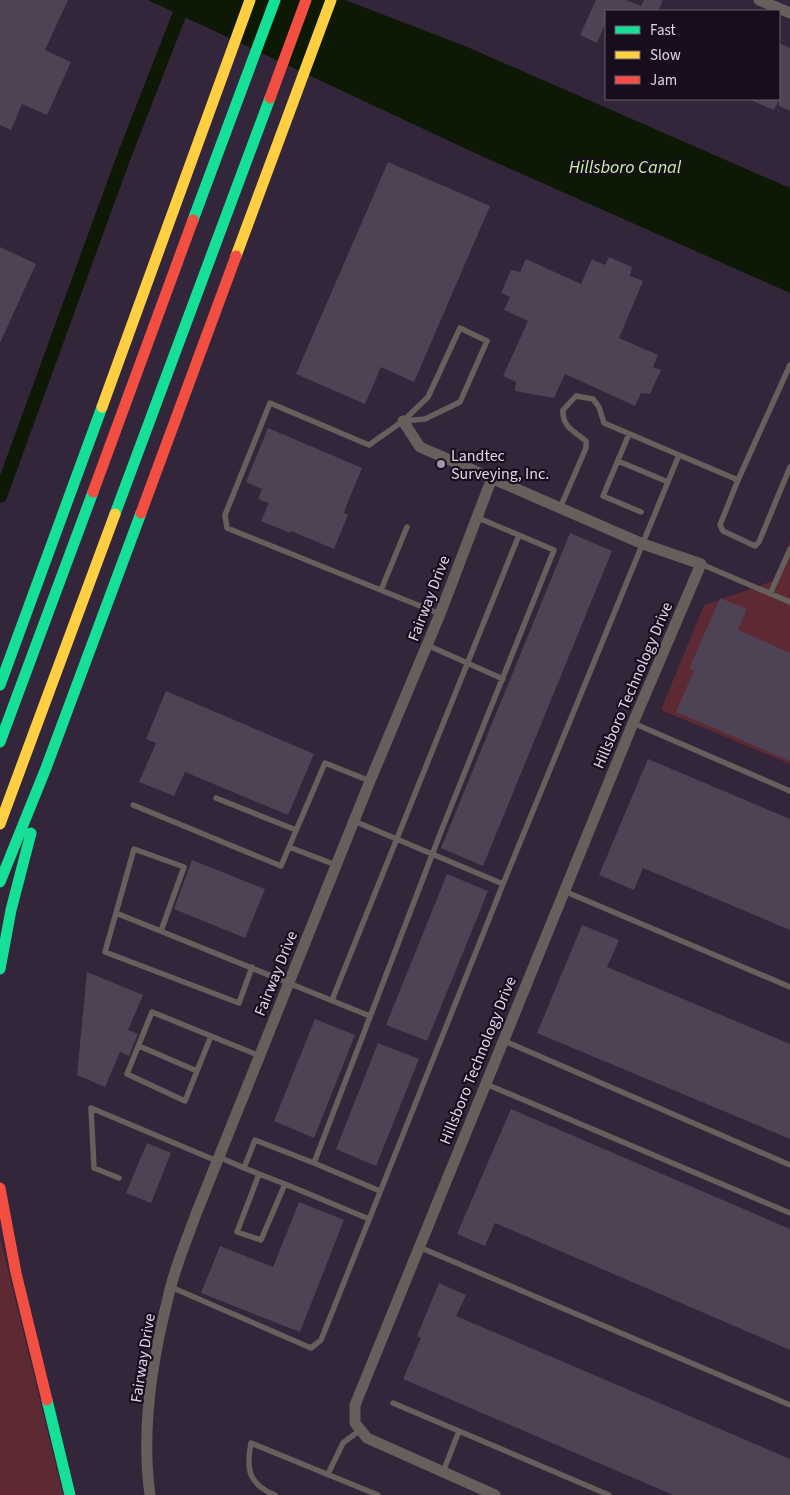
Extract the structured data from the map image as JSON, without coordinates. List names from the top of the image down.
{
  "streets": {
    "street": ["Fairway Drive", "Hillsboro Technology Drive"]
  },
  "water": ["Hillsboro Canal"],
  "places": ["Landtec Surveying, Inc."],
  "legend": ["Fast", "Slow", "Jam"]
}
